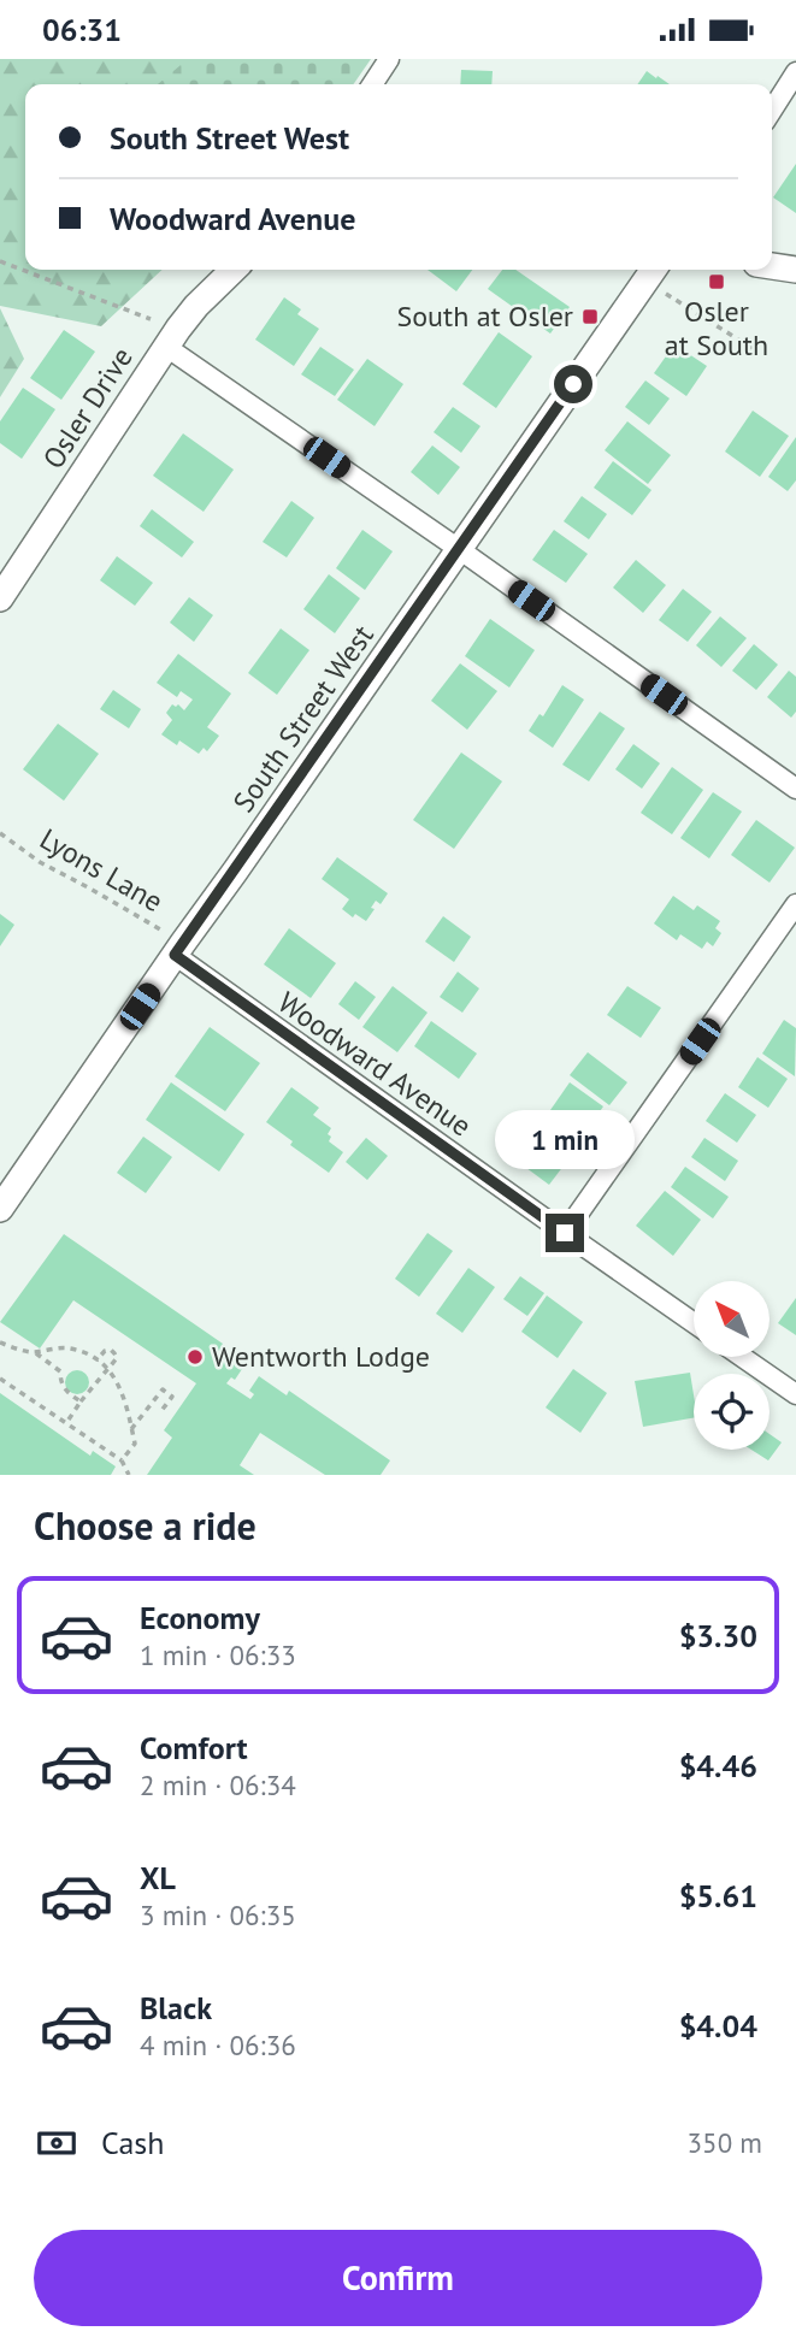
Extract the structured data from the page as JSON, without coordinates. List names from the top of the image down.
{
  "streets": {
    "street": ["Osler Drive", "South Street West", "Woodward Avenue"],
    "path": ["Lyons Lane"]
  },
  "crossings": [
    ["South Street West", "Lyons Lane"],
    ["South Street West", "Woodward Avenue"],
    ["Lyons Lane", "Woodward Avenue"]
  ],
  "places": {
    "transit": ["Osler at South", "South at Osler"],
    "other": ["Wentworth Lodge"]
  },
  "north": "top left",
  "page": {
    "status": "06:31",
    "banner": ["South Street West", "Woodward Avenue"],
    "bubble": "1 min",
    "heading": "Choose a ride",
    "list": [
      {
        "name": "Economy",
        "note": "1 min · 06:33",
        "value": "$3.30"
      },
      {
        "name": "Comfort",
        "note": "2 min · 06:34",
        "value": "$4.46"
      },
      {
        "name": "XL",
        "note": "3 min · 06:35",
        "value": "$5.61"
      },
      {
        "name": "Black",
        "note": "4 min · 06:36",
        "value": "$4.04"
      }
    ],
    "pay": ["Cash", "350 m"],
    "buttons": "Confirm"
  }
}
